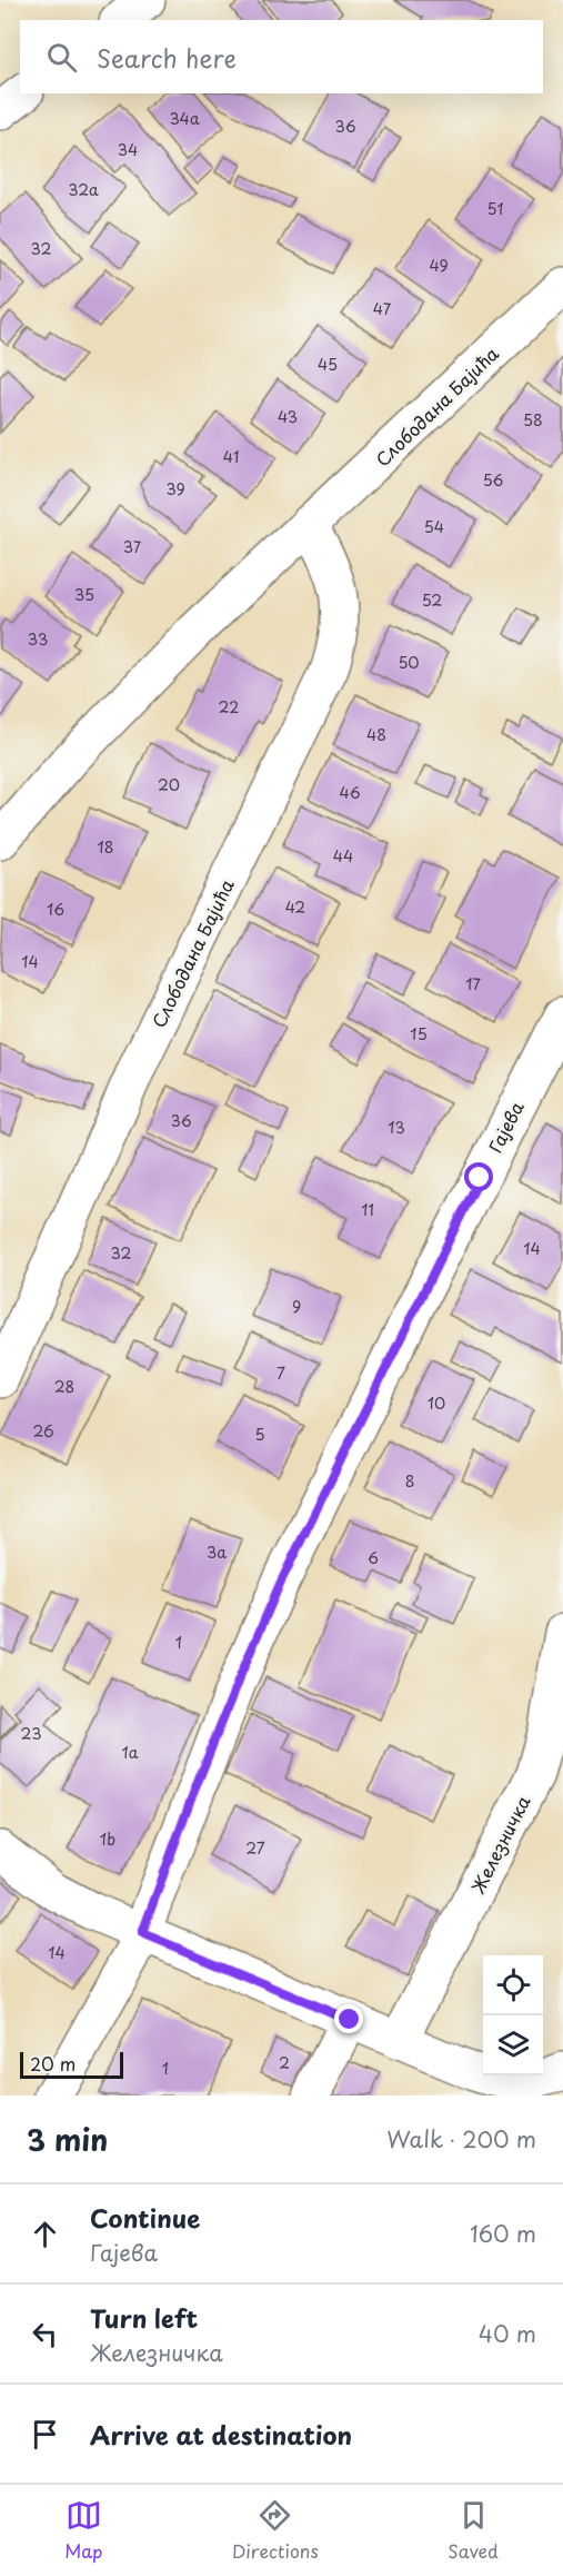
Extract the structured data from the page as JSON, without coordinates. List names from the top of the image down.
{
  "streets": {
    "street": ["Слободана Бајића", "Гајева", "Железничка"]
  },
  "house_numbers": [
    "34a",
    "36",
    "34",
    "32a",
    "51",
    "32",
    "49",
    "47",
    "45",
    "43",
    "58",
    "41",
    "56",
    "39",
    "54",
    "37",
    "35",
    "52",
    "33",
    "50",
    "22",
    "48",
    "20",
    "46",
    "18",
    "44",
    "42",
    "16",
    "14",
    "17",
    "15",
    "36",
    "13",
    "11",
    "14",
    "32",
    "9",
    "7",
    "28",
    "10",
    "26",
    "5",
    "8",
    "3a",
    "6",
    "1",
    "23",
    "1a",
    "1b",
    "27",
    "14",
    "2",
    "1"
  ],
  "scale_bar": "20 m",
  "page": {
    "search": "Search here",
    "scale": "20 m",
    "heading": ["3 min", "Walk · 200 m"],
    "list": [
      ["Continue", "Гајева", "160 m"],
      ["Turn left", "Железничка", "40 m"],
      "Arrive at destination"
    ],
    "nav": ["Map", "Directions", "Saved"]
  }
}
